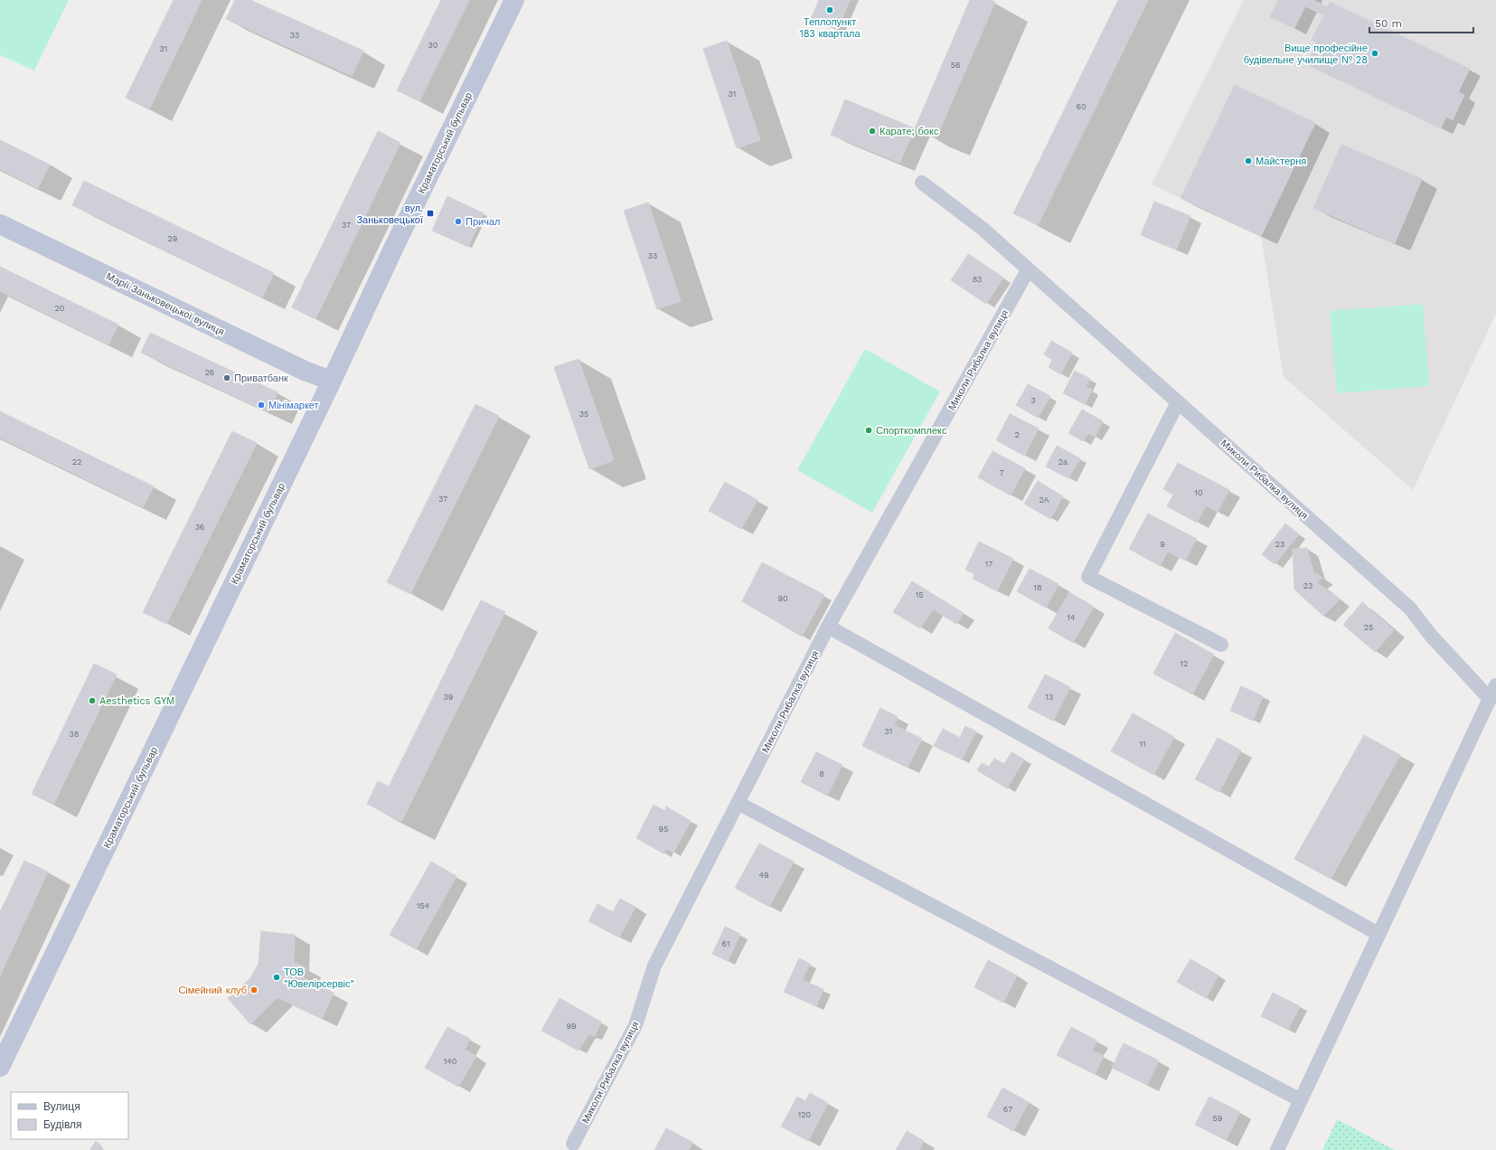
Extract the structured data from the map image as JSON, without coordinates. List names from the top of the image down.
{
  "streets": {
    "street": ["Краматорський бульвар", "Марії Заньковецької вулиця", "Миколи Рибалка вулиця"]
  },
  "crossings": [
    ["Краматорський бульвар", "Марії Заньковецької вулиця"]
  ],
  "places": {
    "other": [
      "Теплопункт 183 квартала",
      "Вище професійне будівельне училище № 28",
      "Карате; бокс",
      "Майстерня",
      "Причал",
      "Приватбанк",
      "Мінімаркет",
      "Спорткомплекс",
      "Aesthetics GYM",
      "ТОВ \"Ювелірсервіс\"",
      "Сімейний клуб"
    ],
    "transit": ["вул. Заньковецької"]
  },
  "house_numbers": [
    "33",
    "30",
    "31",
    "56",
    "31",
    "60",
    "37",
    "29",
    "33",
    "83",
    "20",
    "26",
    "3",
    "35",
    "2",
    "22",
    "2а",
    "7",
    "10",
    "37",
    "2А",
    "36",
    "9",
    "23",
    "17",
    "23",
    "18",
    "15",
    "90",
    "14",
    "25",
    "12",
    "39",
    "13",
    "31",
    "38",
    "11",
    "8",
    "95",
    "49",
    "154",
    "61",
    "99",
    "140",
    "67",
    "120",
    "59"
  ],
  "legend": ["Вулиця", "Будівля"],
  "scale_bar": "50 m"
}
